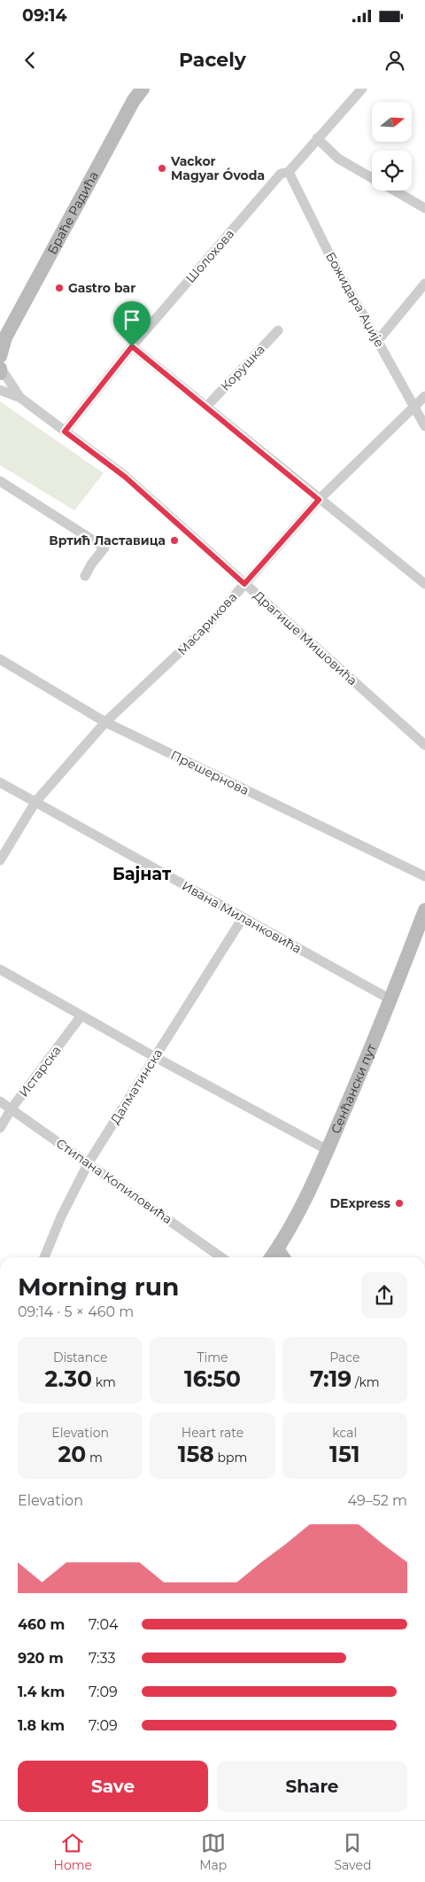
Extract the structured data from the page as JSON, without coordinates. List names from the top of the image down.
{
  "streets": {
    "main road": ["Браће Радића", "Сенћански пут"],
    "street": [
      "Шолохова",
      "Божидара Аџије",
      "Корушка",
      "Масарикова",
      "Драгише Мишовића",
      "Прешернова",
      "Ивана Миланковића",
      "Истарска",
      "Далматинска",
      "Стипана Копиловића"
    ]
  },
  "crossings": [
    ["Шолохова", "Божидара Аџије"],
    ["Шолохова", "Драгише Мишовића"],
    ["Божидара Аџије", "Масарикова"],
    ["Масарикова", "Драгише Мишовића"],
    ["Масарикова", "Прешернова"],
    ["Масарикова", "Ивана Миланковића"],
    ["Ивана Миланковића", "Далматинска"],
    ["Ивана Миланковића", "Сенћански пут"],
    ["Истарска", "Стипана Копиловића"],
    ["Далматинска", "Стипана Копиловића"]
  ],
  "districts": ["Бајнат"],
  "places": [
    "Vackor Magyar Óvoda",
    "Gastro bar",
    "Вртић Ластавица",
    "DExpress"
  ],
  "north": "right",
  "page": {
    "status": "09:14",
    "header": "Pacely",
    "heading": ["Morning run", "09:14 · 5 × 460 m"],
    "stats": [
      ["Distance", "2.30 km"],
      ["Time", "16:50"],
      ["Pace", "7:19 /km"],
      ["Elevation", "20 m"],
      ["Heart rate", "158 bpm"],
      ["kcal", "151"]
    ],
    "chart": ["Elevation", "49–52 m"],
    "list": [
      {
        "name": "460 m",
        "note": "7:04"
      },
      {
        "name": "920 m",
        "note": "7:33"
      },
      {
        "name": "1.4 km",
        "note": "7:09"
      },
      {
        "name": "1.8 km",
        "note": "7:09"
      }
    ],
    "buttons": ["Save", "Share"],
    "tabs": ["Home", "Map", "Saved"]
  }
}
